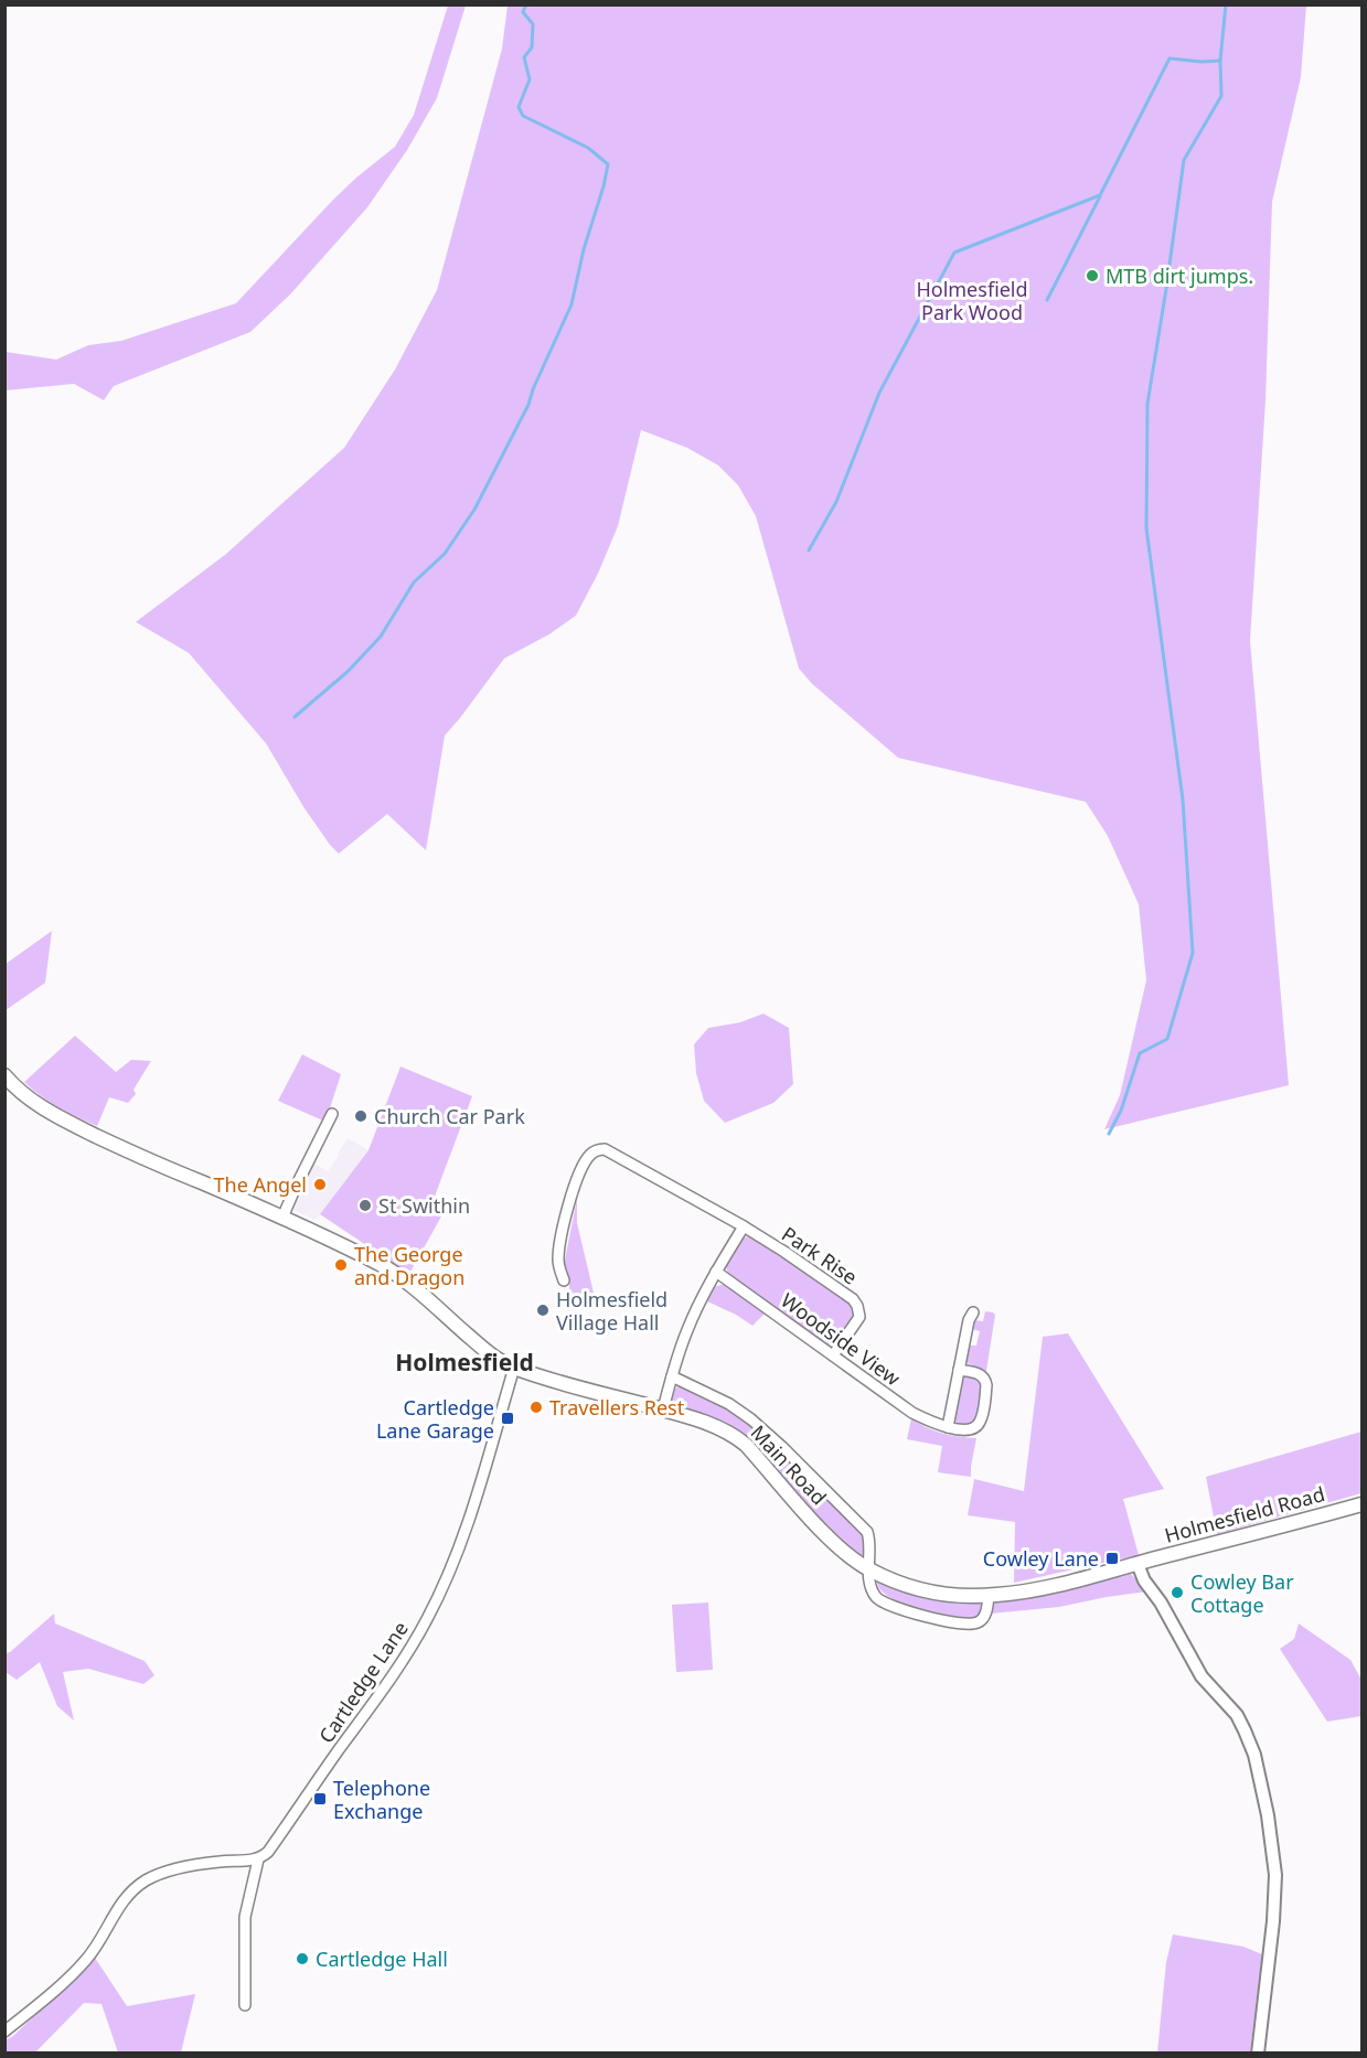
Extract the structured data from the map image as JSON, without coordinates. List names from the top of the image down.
{
  "streets": {
    "main road": ["Main Road", "Holmesfield Road"],
    "street": ["Park Rise", "Woodside View", "Cartledge Lane"]
  },
  "crossings": [
    ["Park Rise", "Woodside View"],
    ["Main Road", "Holmesfield Road"],
    ["Main Road", "Cartledge Lane"]
  ],
  "districts": ["Holmesfield"],
  "parks": ["Holmesfield Park Wood"],
  "places": {
    "other": [
      "MTB dirt jumps.",
      "Church Car Park",
      "The Angel",
      "St Swithin",
      "The George and Dragon",
      "Holmesfield Village Hall",
      "Travellers Rest",
      "Cowley Bar Cottage",
      "Cartledge Hall"
    ],
    "transit": ["Cartledge Lane Garage", "Cowley Lane", "Telephone Exchange"]
  }
}
